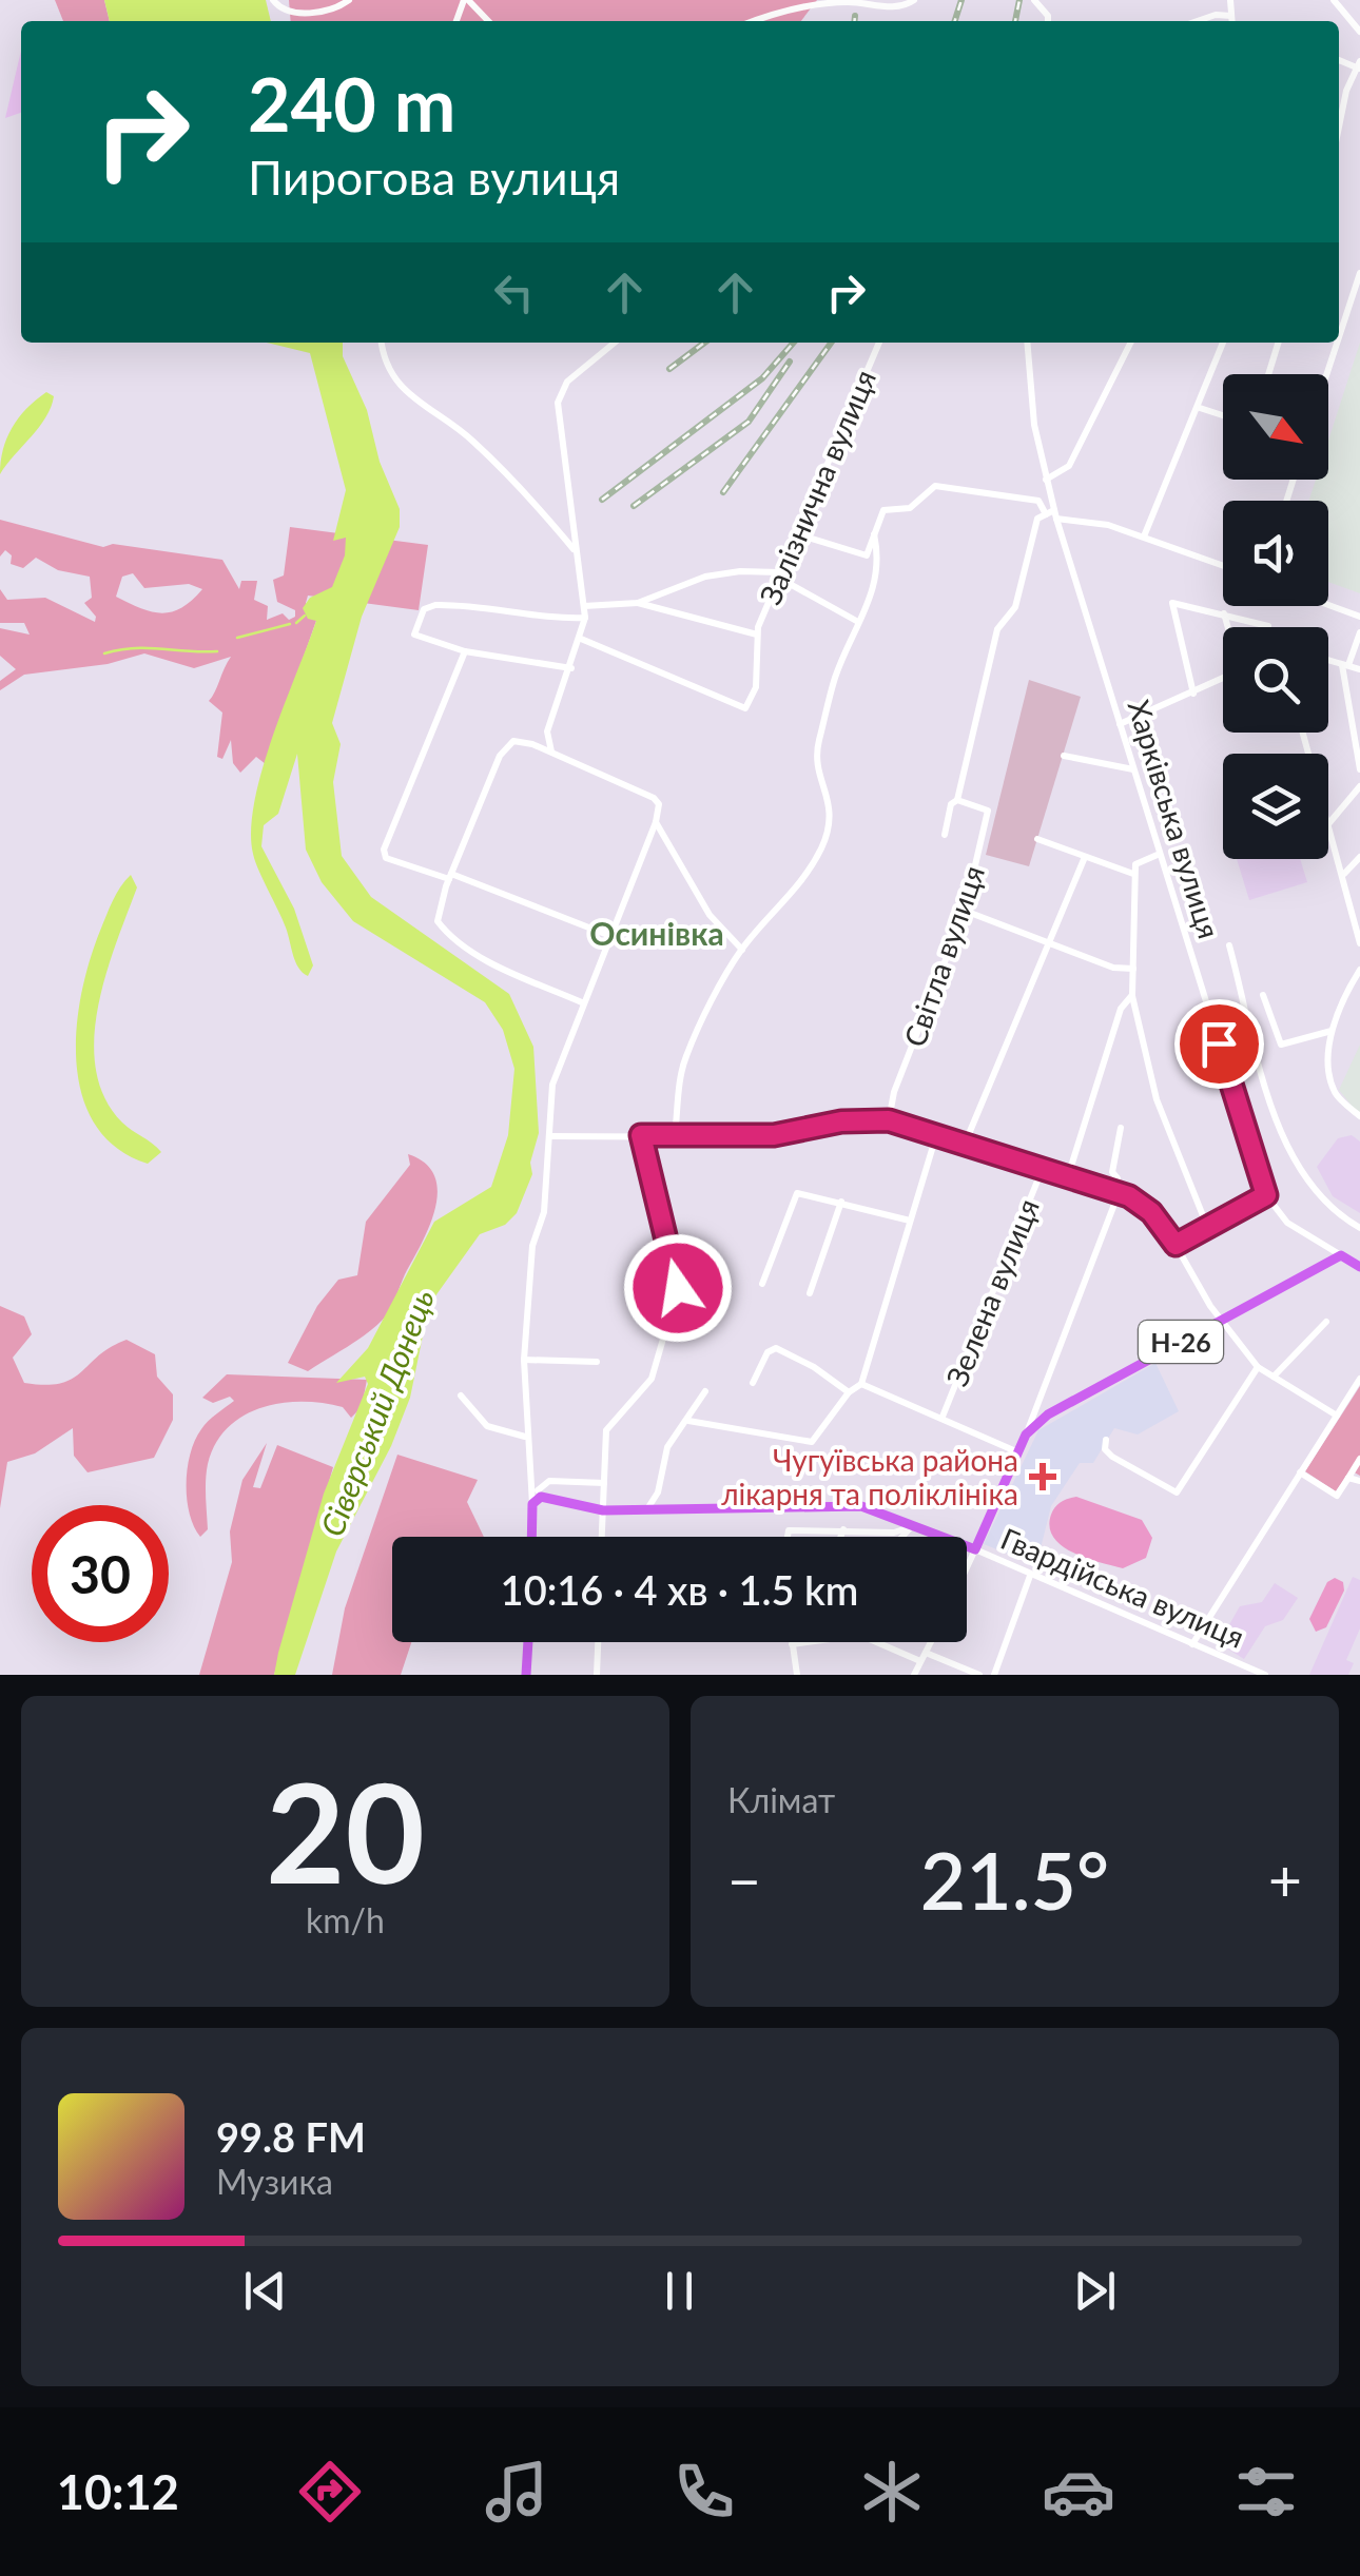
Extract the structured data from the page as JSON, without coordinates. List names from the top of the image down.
{
  "streets": {
    "main road": ["Харківська вулиця", "Н-26", "Гвардійська вулиця"],
    "street": ["Залізнична вулиця", "Світла вулиця", "Зелена вулиця"]
  },
  "crossings": [
    ["Харківська вулиця", "Н-26"]
  ],
  "districts": ["Осинівка"],
  "water": ["Сіверський Донець"],
  "places": {
    "health": ["Чугуївська района лікарня та поліклініка"]
  },
  "north": "bottom right",
  "page": {
    "turn": ["240 m", "Пирогова вулиця"],
    "limit": "30",
    "trip": "10:16 · 4 хв · 1.5 km",
    "tile": [
      ["20", "km/h"],
      "Клімат"
    ],
    "heat": ["−", "21.5°", "+"],
    "song": ["99.8 FM", "Музика"],
    "tabs": "10:12"
  }
}
